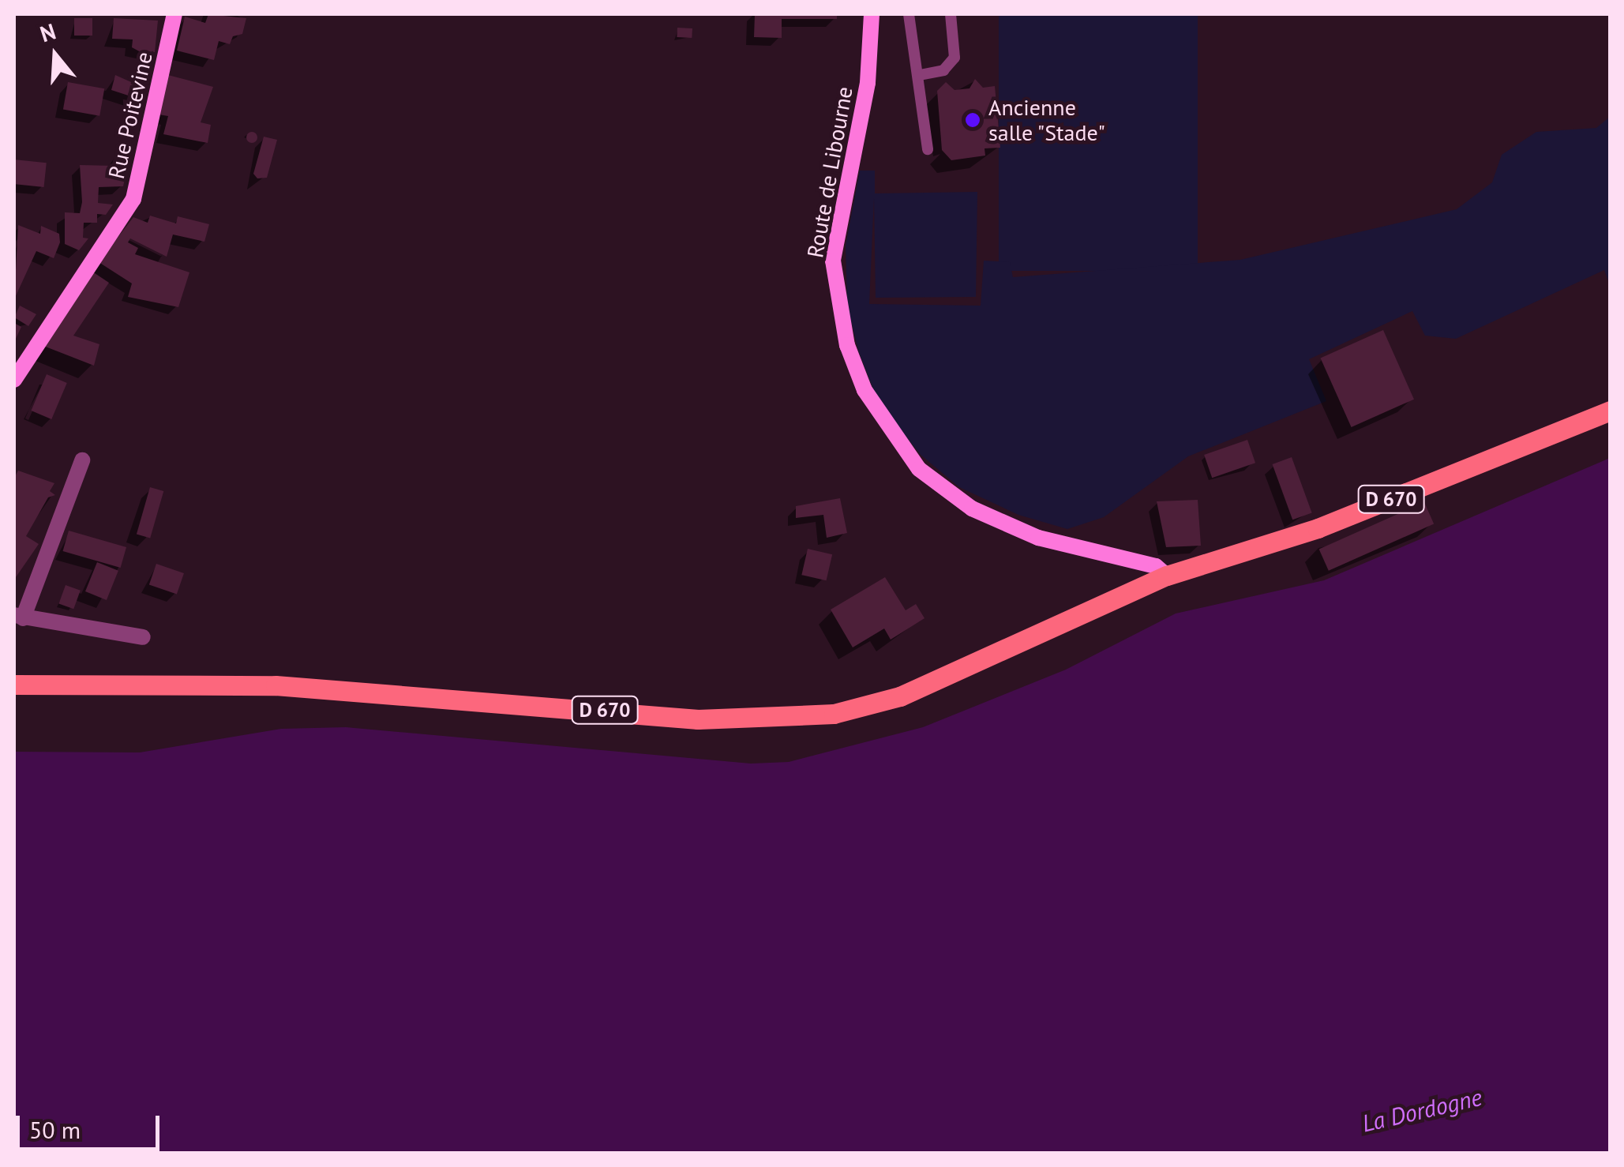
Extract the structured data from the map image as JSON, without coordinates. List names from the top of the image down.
{
  "streets": {
    "main road": ["D 670"],
    "street": ["Rue Poitevine", "Route de Libourne"]
  },
  "crossings": [
    ["Route de Libourne", "D 670"]
  ],
  "water": ["La Dordogne"],
  "places": ["Ancienne salle \"Stade\""],
  "scale_bar": "50 m",
  "north": "top"
}
